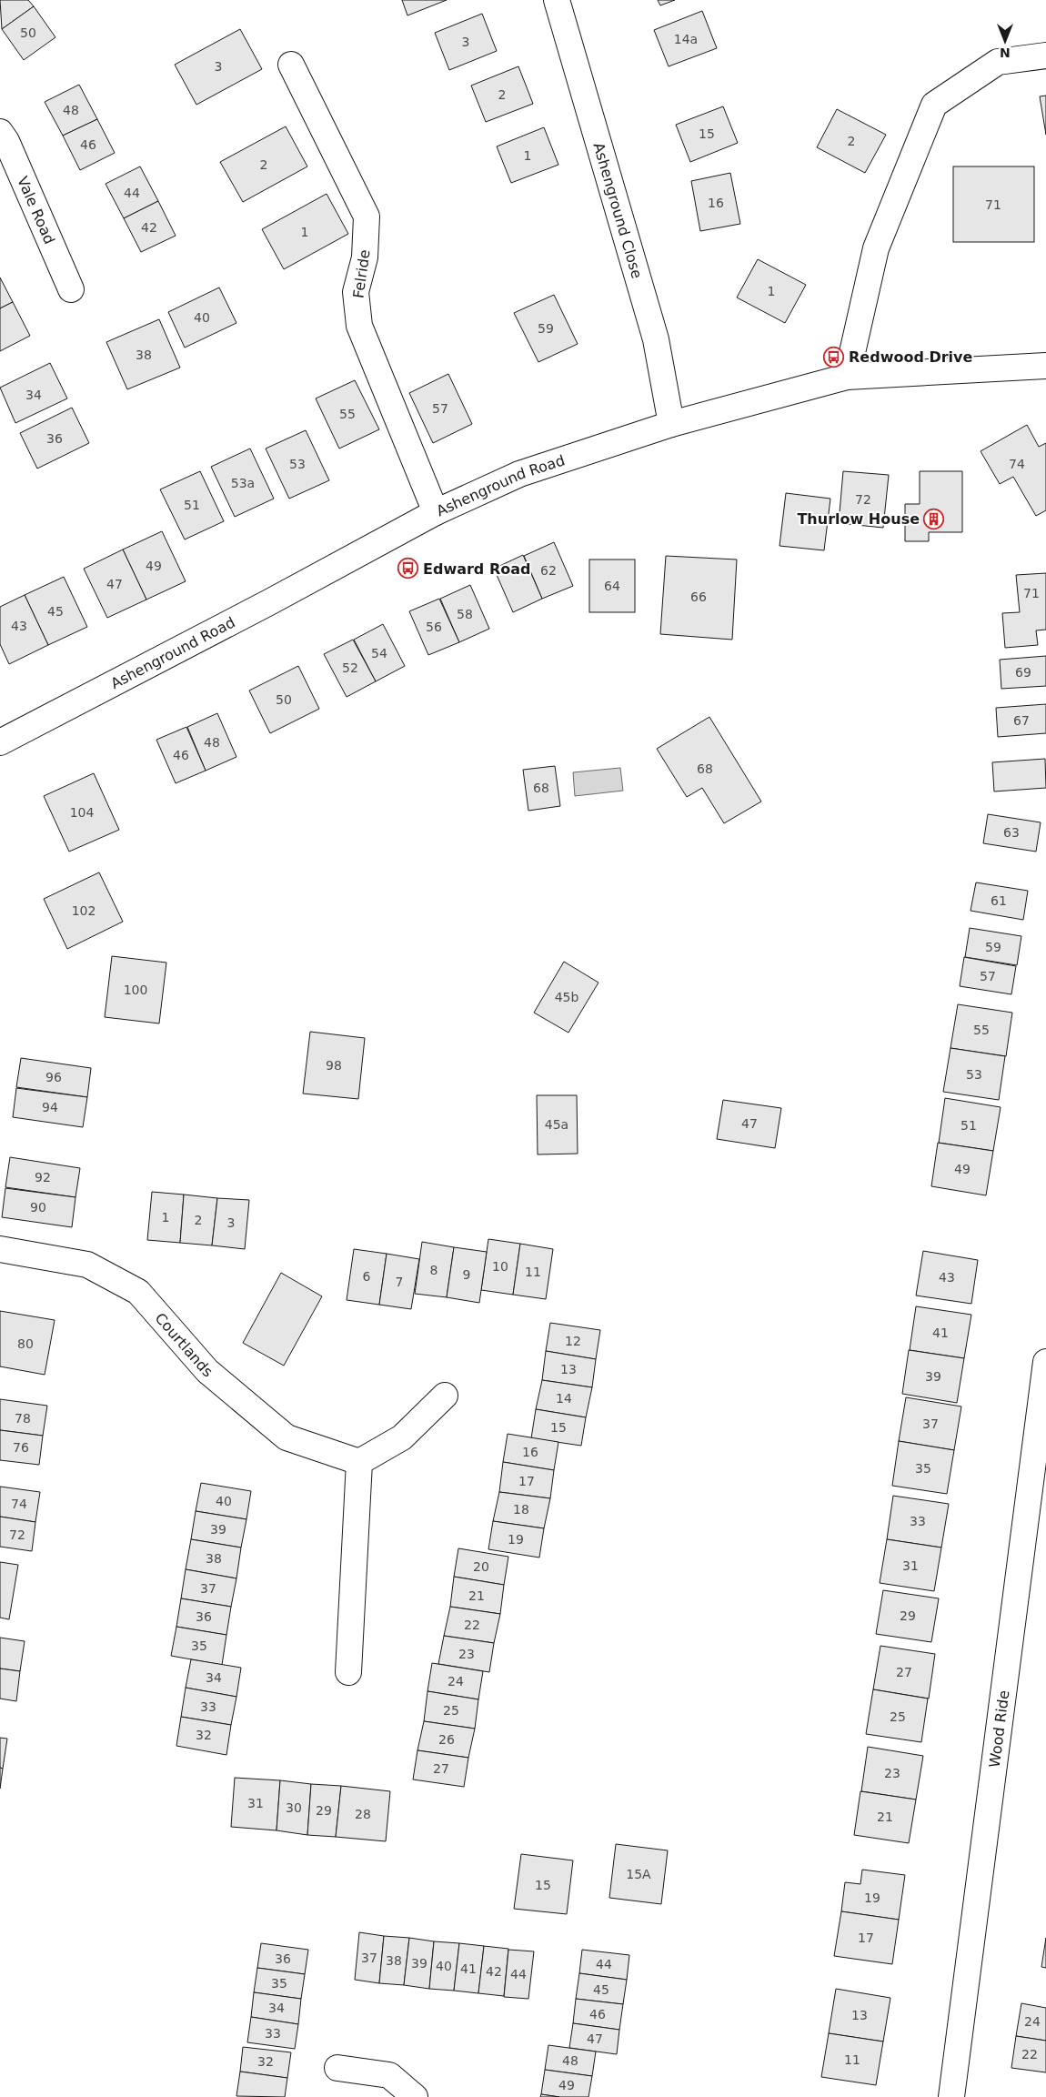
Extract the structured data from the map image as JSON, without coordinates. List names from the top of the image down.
{
  "streets": {
    "street": [
      "Vale Road",
      "Ashenground Close",
      "Felride",
      "Ashenground Road",
      "Courtlands",
      "Wood Ride"
    ]
  },
  "crossings": [
    ["Ashenground Close", "Ashenground Road"],
    ["Felride", "Ashenground Road"]
  ],
  "places": {
    "bus stop": ["Redwood Drive", "Edward Road"],
    "building": ["Thurlow House"]
  },
  "house_numbers": [
    "50",
    "14a",
    "3",
    "3",
    "2",
    "48",
    "15",
    "2",
    "46",
    "1",
    "2",
    "44",
    "16",
    "71",
    "42",
    "1",
    "1",
    "40",
    "59",
    "38",
    "34",
    "57",
    "55",
    "36",
    "53",
    "74",
    "53a",
    "72",
    "51",
    "49",
    "62",
    "47",
    "64",
    "71",
    "66",
    "45",
    "58",
    "43",
    "56",
    "54",
    "52",
    "69",
    "50",
    "67",
    "48",
    "46",
    "68",
    "68",
    "104",
    "63",
    "61",
    "102",
    "59",
    "57",
    "100",
    "45b",
    "55",
    "98",
    "53",
    "96",
    "94",
    "47",
    "45a",
    "51",
    "49",
    "92",
    "90",
    "1",
    "2",
    "3",
    "10",
    "8",
    "11",
    "9",
    "6",
    "43",
    "7",
    "41",
    "12",
    "80",
    "13",
    "39",
    "14",
    "78",
    "37",
    "15",
    "76",
    "16",
    "35",
    "17",
    "40",
    "74",
    "18",
    "33",
    "39",
    "72",
    "19",
    "38",
    "31",
    "20",
    "37",
    "21",
    "29",
    "36",
    "22",
    "35",
    "23",
    "27",
    "34",
    "24",
    "33",
    "25",
    "25",
    "32",
    "26",
    "27",
    "23",
    "31",
    "30",
    "29",
    "28",
    "21",
    "15A",
    "15",
    "19",
    "17",
    "37",
    "36",
    "38",
    "39",
    "44",
    "40",
    "41",
    "42",
    "44",
    "35",
    "45",
    "34",
    "46",
    "13",
    "24",
    "33",
    "47",
    "22",
    "11",
    "48",
    "32",
    "49"
  ],
  "north": "bottom"
}
